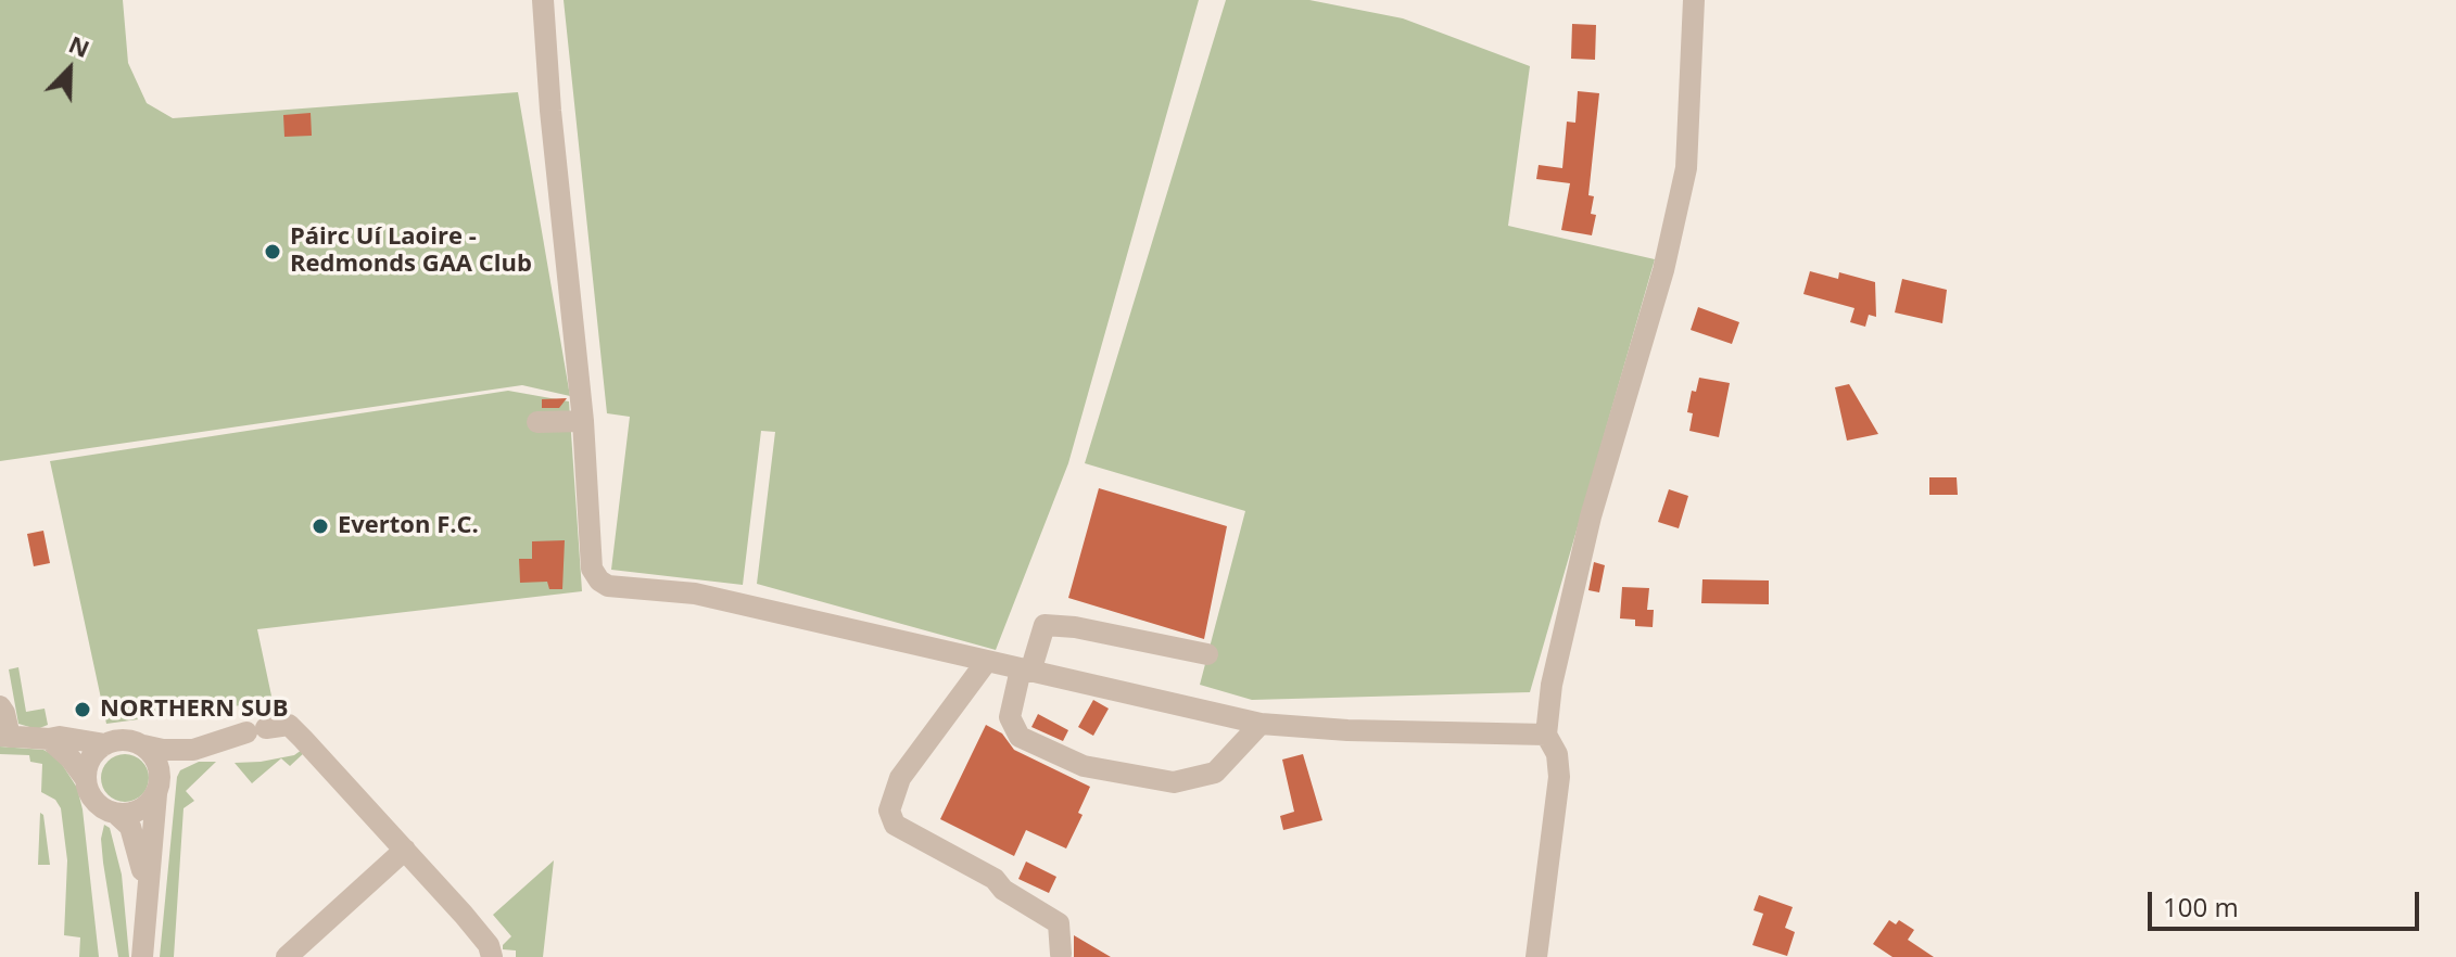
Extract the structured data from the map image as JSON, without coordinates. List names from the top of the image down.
{
  "places": ["Páirc Uí Laoire - Redmonds GAA Club", "Everton F.C.", "NORTHERN SUB"],
  "scale_bar": "100 m",
  "north": "top right"
}
